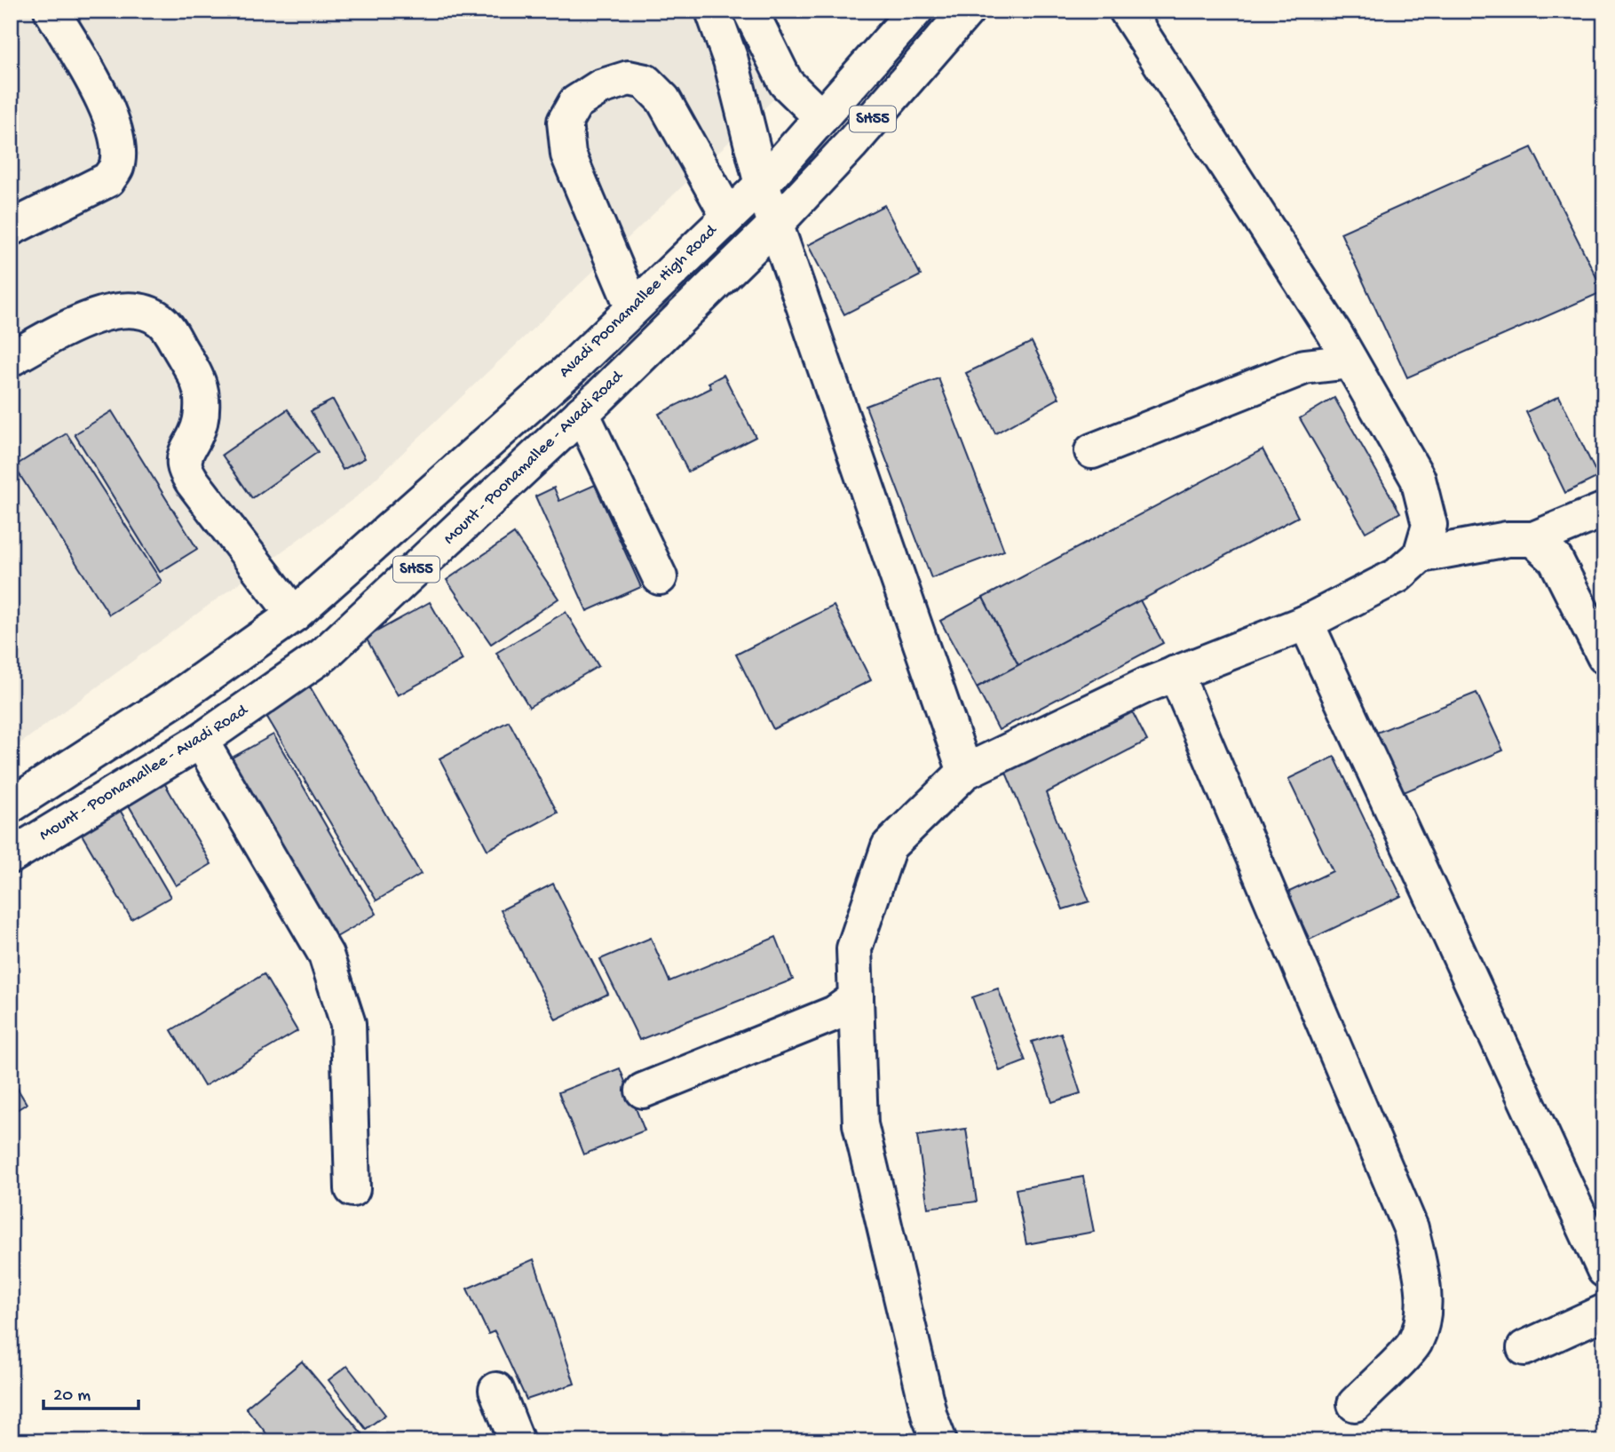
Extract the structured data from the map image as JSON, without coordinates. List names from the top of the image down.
{
  "streets": {
    "street": ["SH55", "Avadi Poonamallee High Road", "Mount - Poonamallee - Avadi Road"]
  },
  "crossings": [
    ["SH55", "Avadi Poonamallee High Road"]
  ],
  "scale_bar": "20 m"
}
